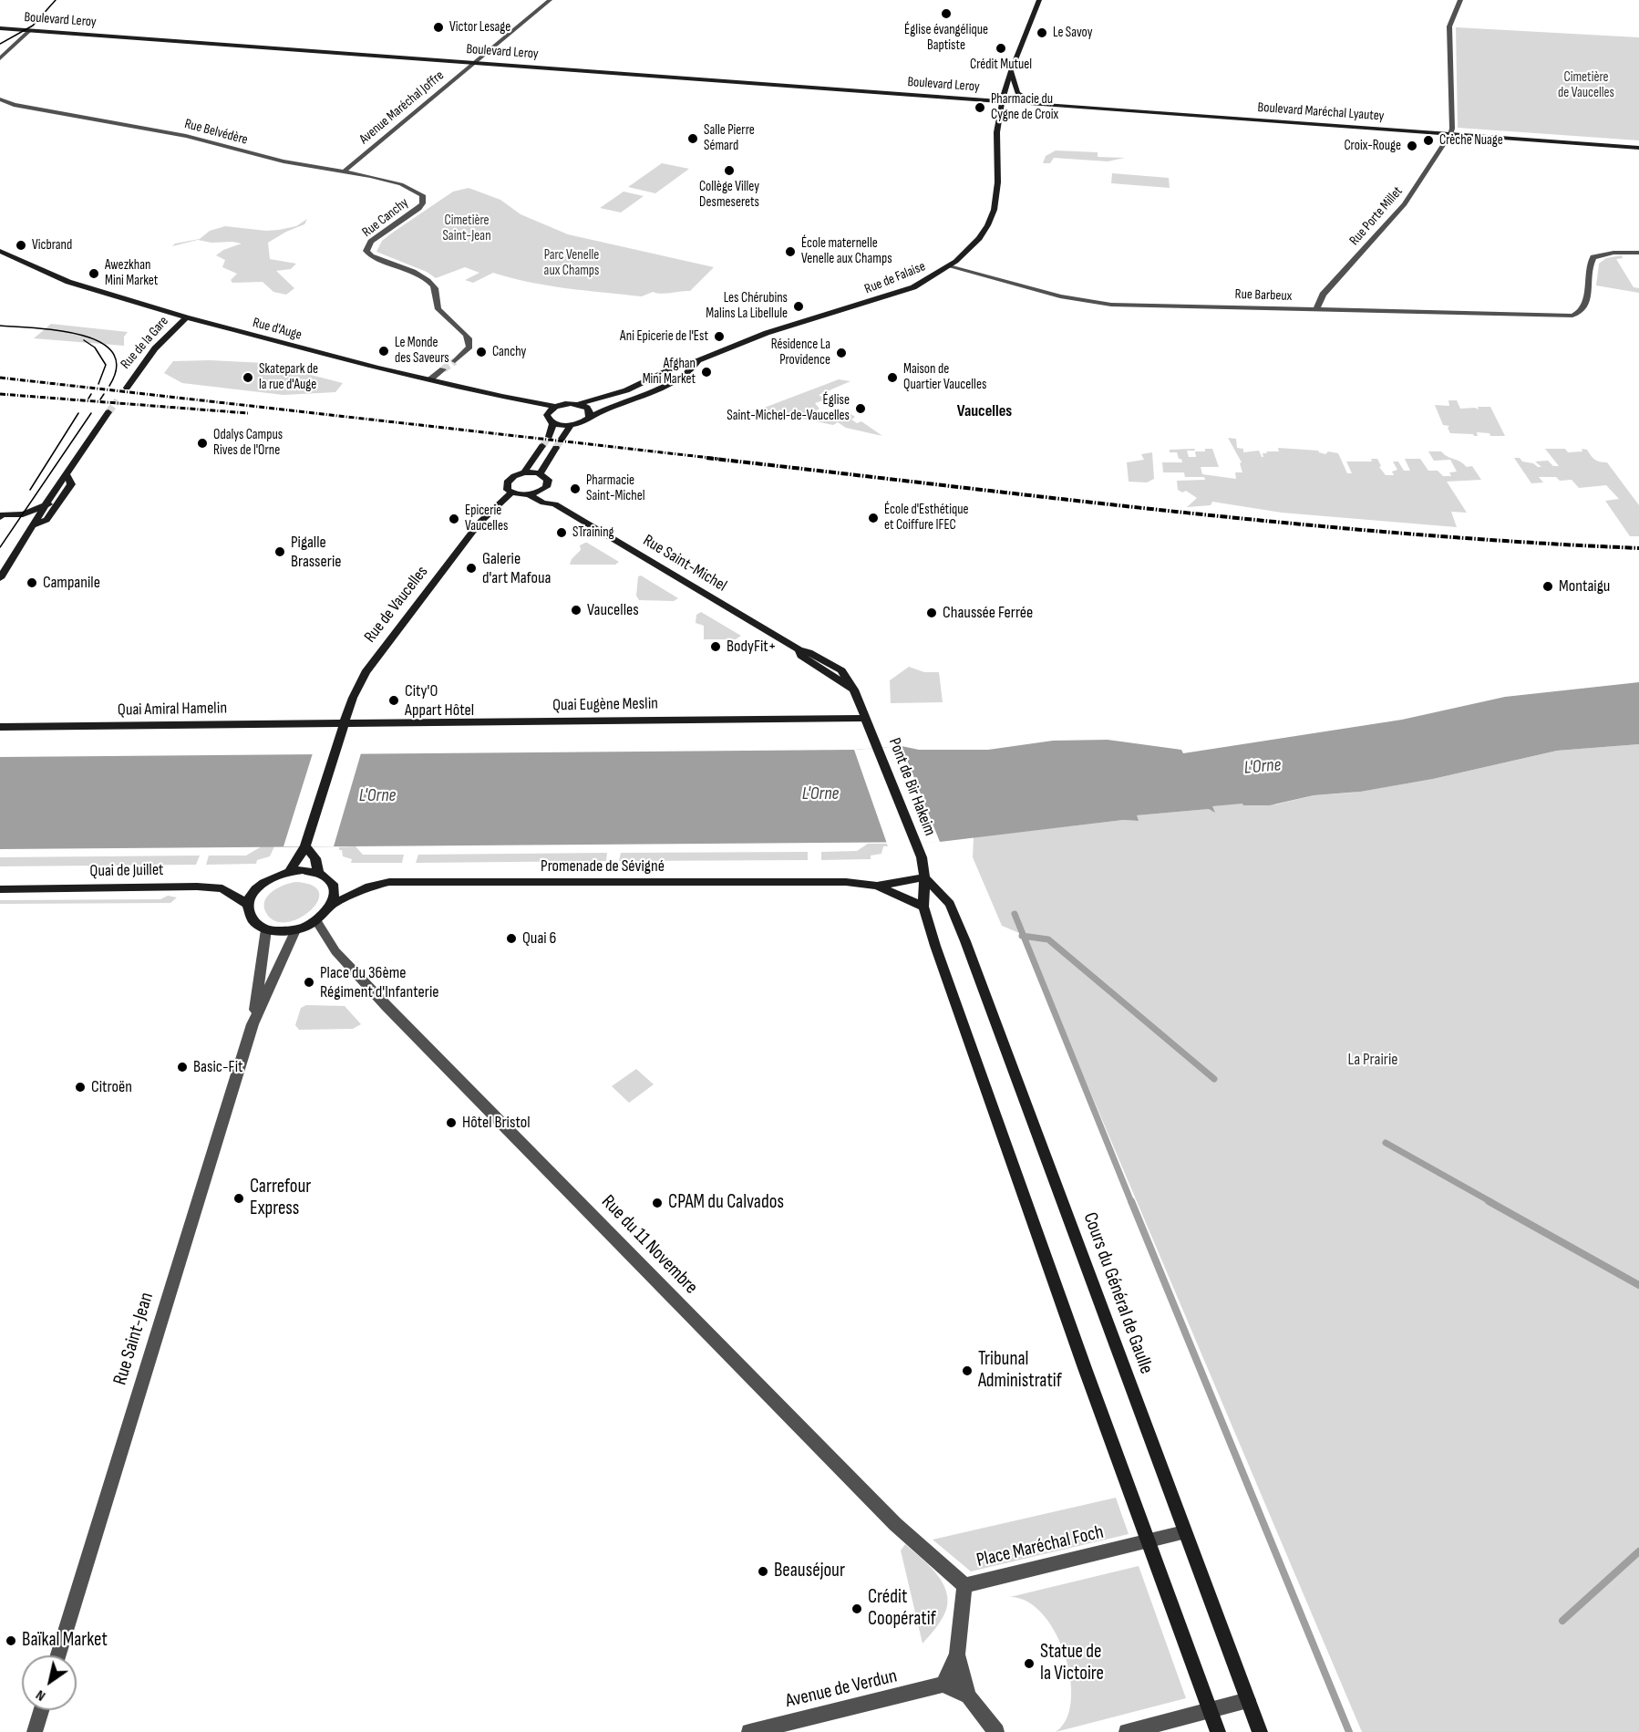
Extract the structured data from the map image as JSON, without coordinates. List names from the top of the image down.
{
  "streets": {
    "main road": [
      "Boulevard Leroy",
      "Boulevard Maréchal Lyautey",
      "Rue de Falaise",
      "Rue d'Auge",
      "Rue de la Gare",
      "Rue Saint-Michel",
      "Rue de Vaucelles",
      "Quai Eugène Meslin",
      "Quai Amiral Hamelin",
      "Pont de Bir Hakeim",
      "Promenade de Sévigné",
      "Quai de Juillet",
      "Cours du Général de Gaulle"
    ],
    "street": [
      "Avenue Maréchal Joffre",
      "Rue Belvédère",
      "Rue Porte Millet",
      "Rue Canchy",
      "Rue Barbeux",
      "Rue du 11 Novembre",
      "Rue Saint-Jean",
      "Place Maréchal Foch",
      "Avenue de Verdun"
    ]
  },
  "crossings": [
    ["Boulevard Leroy", "Avenue Maréchal Joffre"],
    ["Boulevard Leroy", "Boulevard Maréchal Lyautey"],
    ["Boulevard Leroy", "Rue de Falaise"],
    ["Avenue Maréchal Joffre", "Rue Belvédère"],
    ["Boulevard Maréchal Lyautey", "Rue Porte Millet"],
    ["Boulevard Maréchal Lyautey", "Rue de Falaise"],
    ["Rue Belvédère", "Rue Canchy"],
    ["Rue Porte Millet", "Rue Barbeux"],
    ["Rue de Falaise", "Rue Barbeux"],
    ["Rue de Falaise", "Rue d'Auge"],
    ["Rue d'Auge", "Rue de la Gare"],
    ["Rue Saint-Michel", "Quai Eugène Meslin"],
    ["Rue Saint-Michel", "Pont de Bir Hakeim"],
    ["Rue de Vaucelles", "Quai Eugène Meslin"],
    ["Rue de Vaucelles", "Quai Amiral Hamelin"],
    ["Rue de Vaucelles", "Promenade de Sévigné"],
    ["Rue de Vaucelles", "Quai de Juillet"],
    ["Rue de Vaucelles", "Rue du 11 Novembre"],
    ["Rue de Vaucelles", "Rue Saint-Jean"],
    ["Quai Eugène Meslin", "Quai Amiral Hamelin"],
    ["Quai Eugène Meslin", "Pont de Bir Hakeim"],
    ["Pont de Bir Hakeim", "Promenade de Sévigné"],
    ["Pont de Bir Hakeim", "Cours du Général de Gaulle"],
    ["Promenade de Sévigné", "Quai de Juillet"],
    ["Promenade de Sévigné", "Rue du 11 Novembre"],
    ["Promenade de Sévigné", "Cours du Général de Gaulle"],
    ["Promenade de Sévigné", "Rue Saint-Jean"],
    ["Quai de Juillet", "Rue du 11 Novembre"],
    ["Quai de Juillet", "Rue Saint-Jean"],
    ["Rue du 11 Novembre", "Rue Saint-Jean"],
    ["Rue du 11 Novembre", "Place Maréchal Foch"],
    ["Cours du Général de Gaulle", "Place Maréchal Foch"]
  ],
  "districts": ["Vaucelles"],
  "water": ["L'Orne"],
  "parks": [
    "Cimetière de Vaucelles",
    "Cimetière Saint-Jean",
    "Parc Venelle aux Champs",
    "La Prairie"
  ],
  "places": [
    "Église évangélique Baptiste",
    "Victor Lesage",
    "Le Savoy",
    "Crédit Mutuel",
    "Pharmacie du Cygne de Croix",
    "Salle Pierre Sémard",
    "Crèche Nuage",
    "Croix-Rouge",
    "Collège Villey Desmeserets",
    "Vicbrand",
    "École maternelle Venelle aux Champs",
    "Awezkhan Mini Market",
    "Les Chérubins Malins La Libellule",
    "Ani Epicerie de l'Est",
    "Le Monde des Saveurs",
    "Canchy",
    "Résidence La Providence",
    "Afghan Mini Market",
    "Skatepark de la rue d'Auge",
    "Maison de Quartier Vaucelles",
    "Église Saint-Michel-de-Vaucelles",
    "Odalys Campus Rives de l'Orne",
    "Pharmacie Saint-Michel",
    "École d'Esthétique et Coiffure IFEC",
    "Epicerie Vaucelles",
    "STraining",
    "Pigalle Brasserie",
    "Galerie d'art Mafoua",
    "Campanile",
    "Montaigu",
    "Vaucelles",
    "Chaussée Ferrée",
    "BodyFit+",
    "City'O Appart Hôtel",
    "Quai 6",
    "Place du 36ème Régiment d'Infanterie",
    "Basic-Fit",
    "Citroën",
    "Hôtel Bristol",
    "Carrefour Express",
    "CPAM du Calvados",
    "Tribunal Administratif",
    "Beauséjour",
    "Crédit Coopératif",
    "Baïkal Market",
    "Statue de la Victoire"
  ],
  "north": "bottom left"
}
